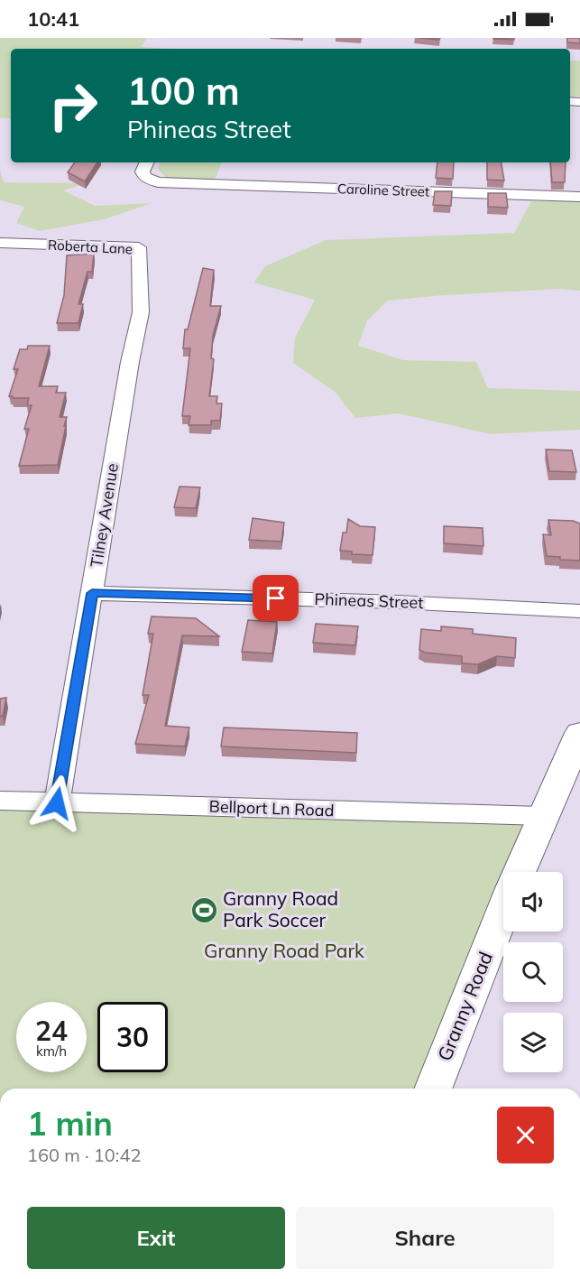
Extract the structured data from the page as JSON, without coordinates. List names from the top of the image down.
{
  "streets": {
    "street": [
      "Caroline Street",
      "Roberta Lane",
      "Tilney Avenue",
      "Phineas Street",
      "Bellport Ln Road",
      "Granny Road"
    ]
  },
  "crossings": [
    ["Roberta Lane", "Tilney Avenue"],
    ["Tilney Avenue", "Phineas Street"],
    ["Tilney Avenue", "Bellport Ln Road"]
  ],
  "parks": ["Granny Road Park"],
  "places": {
    "sports": ["Granny Road Park Soccer"]
  },
  "page": {
    "status": "10:41",
    "turn": ["100 m", "Phineas Street"],
    "speed": "24 km/h",
    "limit": "30",
    "heading": ["1 min", "160 m · 10:42"],
    "buttons": ["Exit", "Share"]
  }
}
